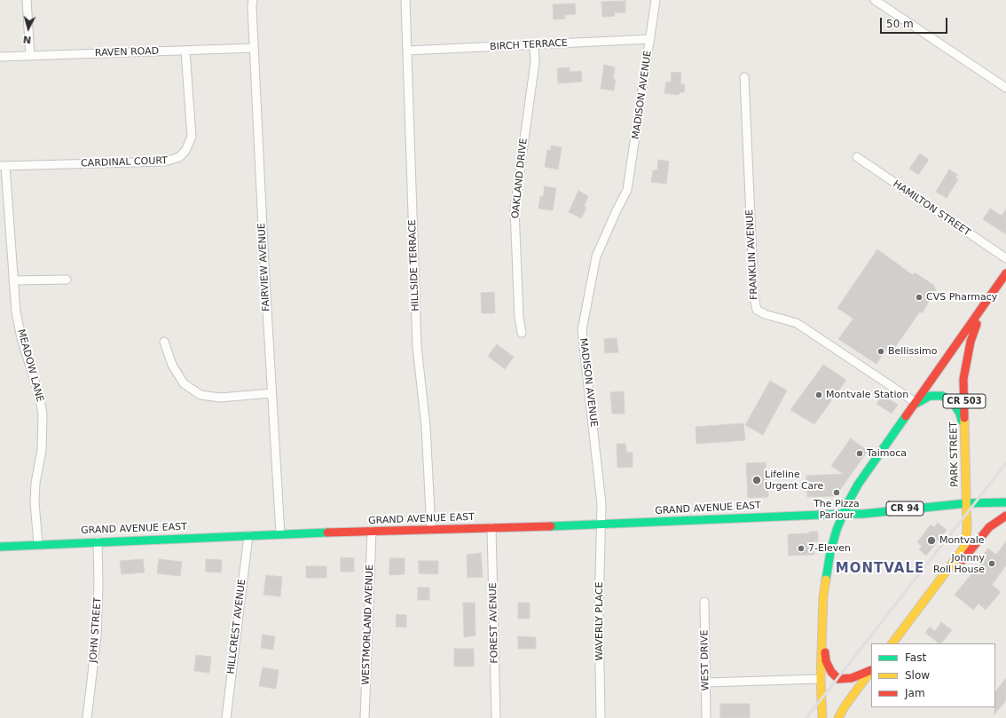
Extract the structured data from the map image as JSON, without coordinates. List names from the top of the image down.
{
  "streets": {
    "main road": [
      "CR 503",
      "PARK STREET",
      "GRAND AVENUE EAST",
      "CR 94"
    ],
    "street": [
      "BIRCH TERRACE",
      "RAVEN ROAD",
      "MADISON AVENUE",
      "CARDINAL COURT",
      "OAKLAND DRIVE",
      "HAMILTON STREET",
      "FRANKLIN AVENUE",
      "HILLSIDE TERRACE",
      "FAIRVIEW AVENUE",
      "MEADOW LANE",
      "WAVERLY PLACE",
      "FOREST AVENUE",
      "WESTMORLAND AVENUE",
      "HILLCREST AVENUE",
      "JOHN STREET",
      "WEST DRIVE"
    ]
  },
  "crossings": [
    ["BIRCH TERRACE", "MADISON AVENUE"],
    ["BIRCH TERRACE", "OAKLAND DRIVE"],
    ["BIRCH TERRACE", "HILLSIDE TERRACE"],
    ["RAVEN ROAD", "CARDINAL COURT"],
    ["RAVEN ROAD", "FAIRVIEW AVENUE"],
    ["MADISON AVENUE", "GRAND AVENUE EAST"],
    ["MADISON AVENUE", "WAVERLY PLACE"],
    ["CARDINAL COURT", "MEADOW LANE"],
    ["FRANKLIN AVENUE", "CR 503"],
    ["HILLSIDE TERRACE", "GRAND AVENUE EAST"],
    ["FAIRVIEW AVENUE", "GRAND AVENUE EAST"],
    ["MEADOW LANE", "GRAND AVENUE EAST"],
    ["CR 503", "PARK STREET"],
    ["CR 503", "GRAND AVENUE EAST"],
    ["CR 503", "CR 94"],
    ["PARK STREET", "CR 94"],
    ["GRAND AVENUE EAST", "CR 94"],
    ["GRAND AVENUE EAST", "WAVERLY PLACE"],
    ["GRAND AVENUE EAST", "FOREST AVENUE"],
    ["GRAND AVENUE EAST", "WESTMORLAND AVENUE"],
    ["GRAND AVENUE EAST", "HILLCREST AVENUE"],
    ["GRAND AVENUE EAST", "JOHN STREET"]
  ],
  "districts": ["MONTVALE"],
  "places": [
    "CVS Pharmacy",
    "Bellissimo",
    "Montvale Station",
    "Taimoca",
    "Lifeline Urgent Care",
    "The Pizza Parlour",
    "Montvale",
    "7-Eleven",
    "Johnny Roll House"
  ],
  "legend": ["Fast", "Slow", "Jam"],
  "scale_bar": "50 m",
  "north": "bottom"
}
